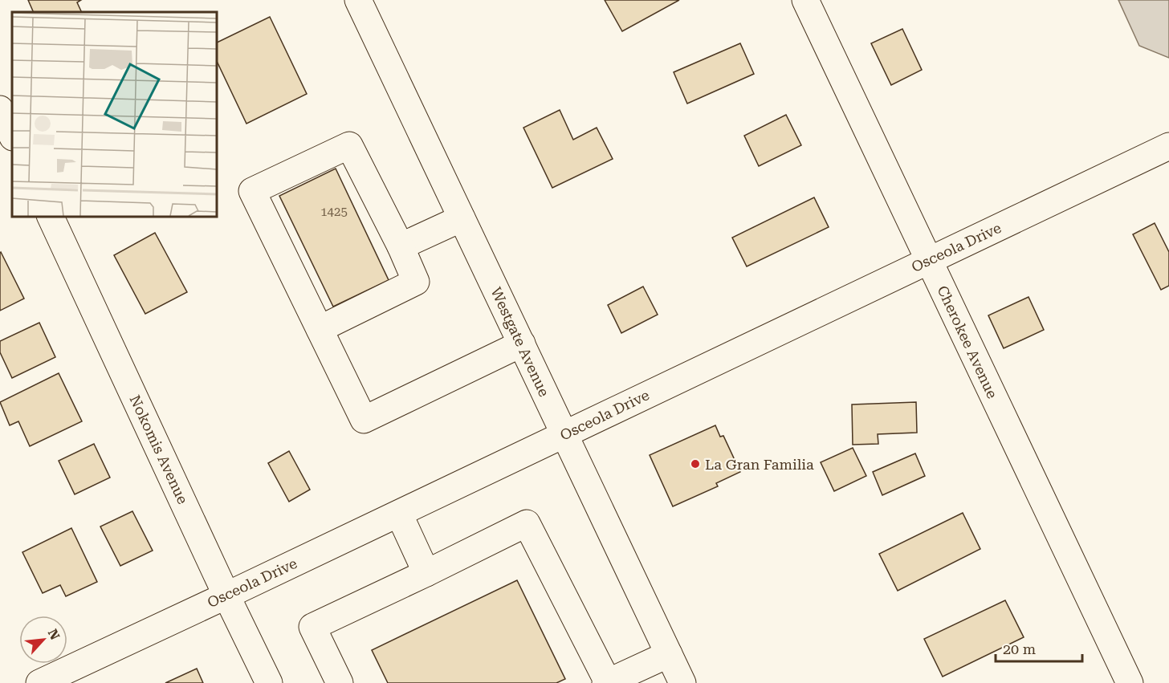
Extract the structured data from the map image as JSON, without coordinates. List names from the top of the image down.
{
  "streets": {
    "street": [
      "Osceola Drive",
      "Westgate Avenue",
      "Cherokee Avenue",
      "Nokomis Avenue"
    ]
  },
  "crossings": [
    ["Osceola Drive", "Westgate Avenue"],
    ["Osceola Drive", "Cherokee Avenue"],
    ["Osceola Drive", "Nokomis Avenue"]
  ],
  "places": ["La Gran Familia"],
  "house_numbers": ["1425"],
  "scale_bar": "20 m",
  "north": "top right"
}
